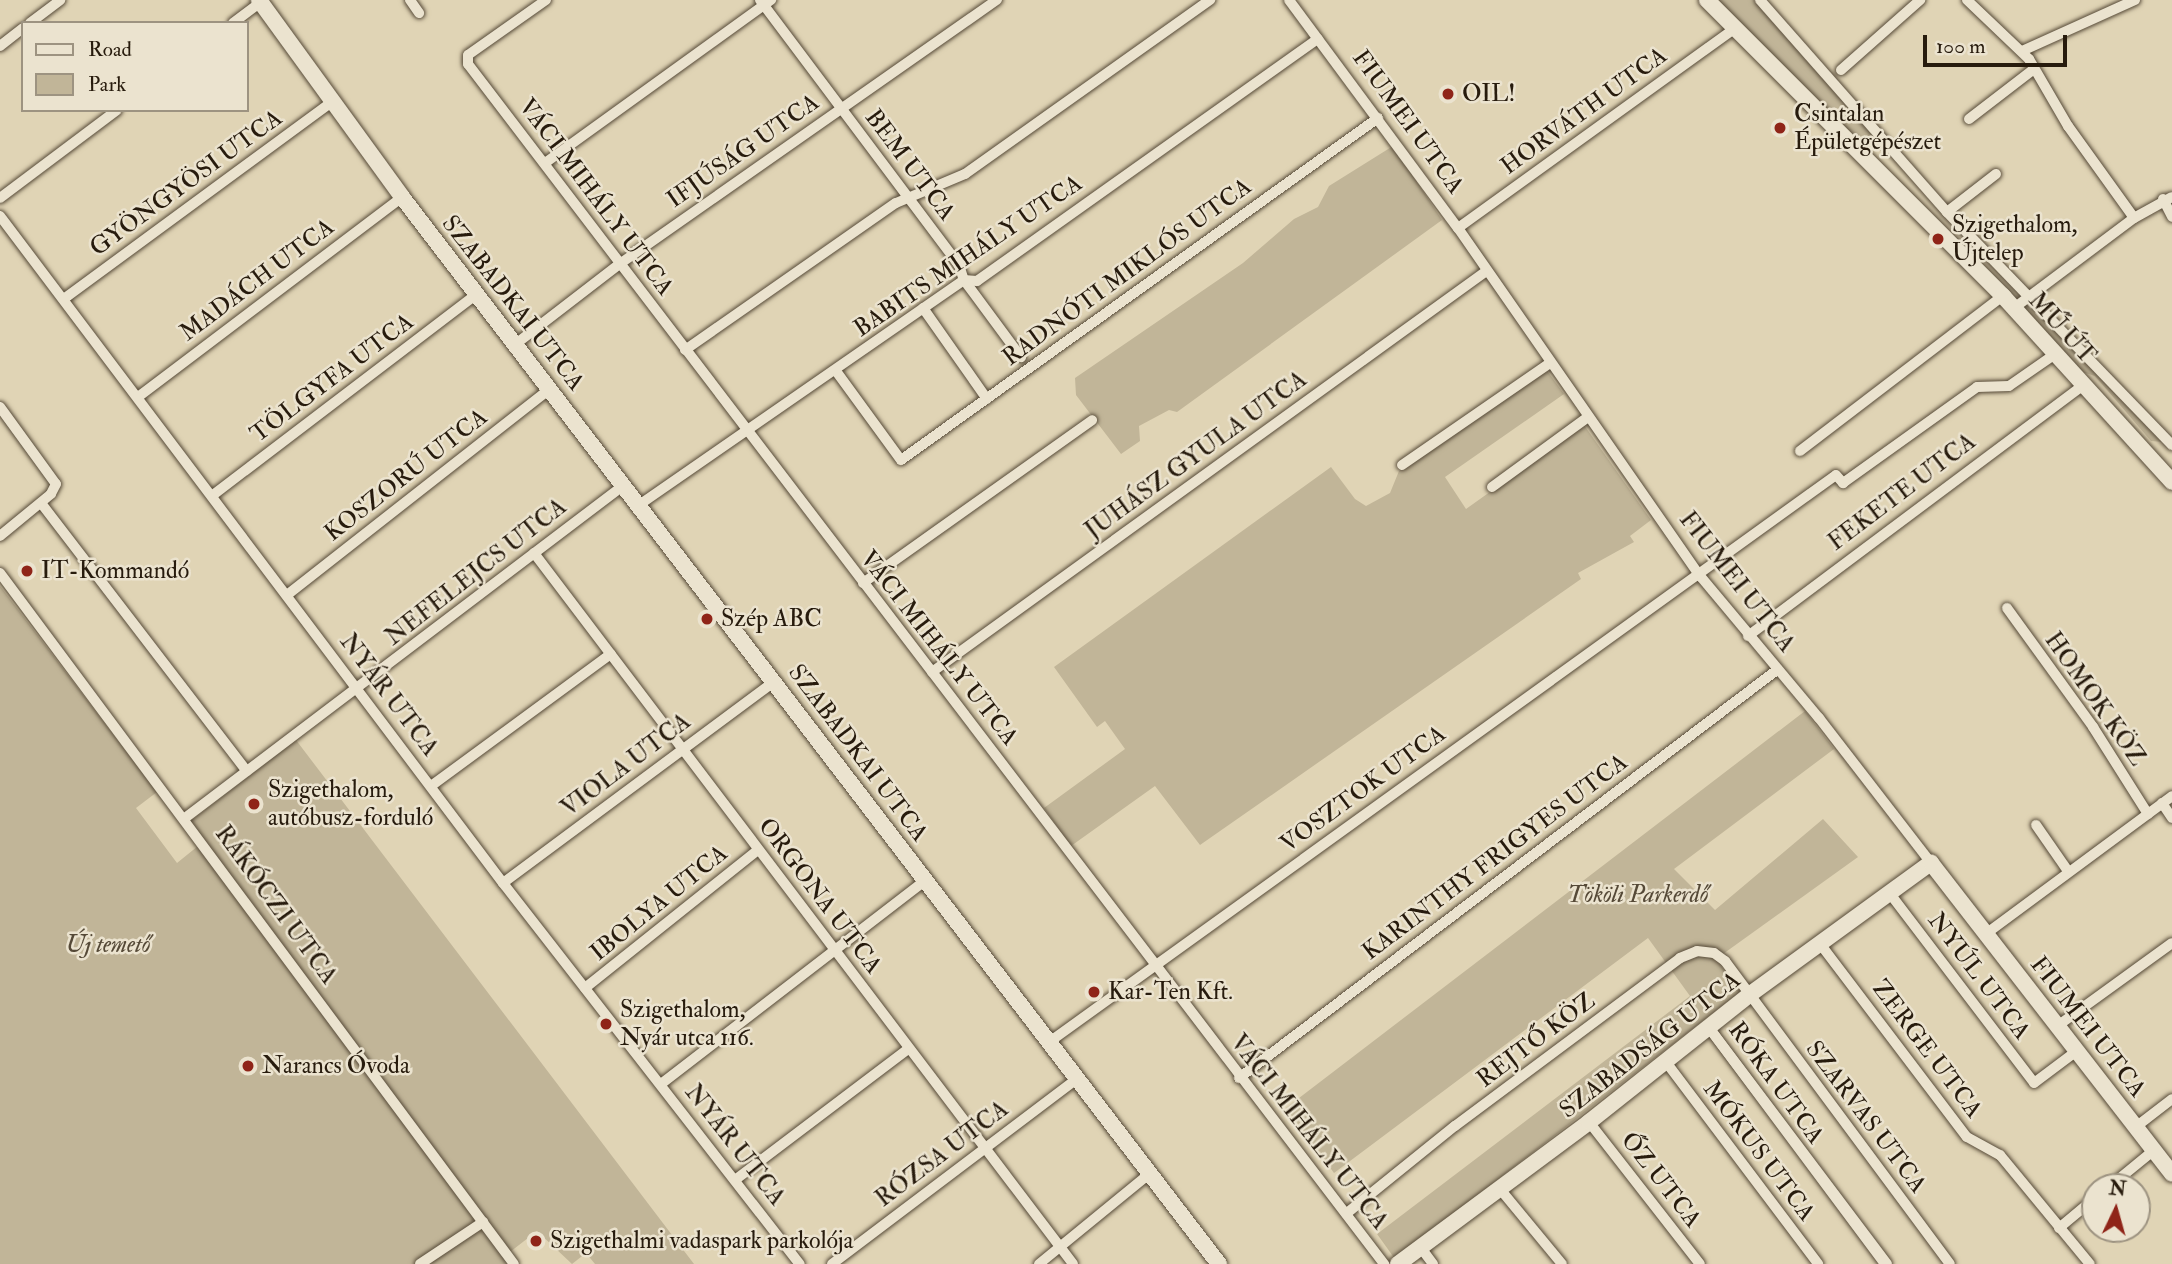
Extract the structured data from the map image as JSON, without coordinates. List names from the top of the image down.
{
  "streets": {
    "street": [
      "HORVÁTH UTCA",
      "FIUMEI UTCA",
      "IFJÚSÁG UTCA",
      "BEM UTCA",
      "GYÖNGYÖSI UTCA",
      "VÁCI MIHÁLY UTCA",
      "BABITS MIHÁLY UTCA",
      "RADNÓTI MIKLÓS UTCA",
      "MADÁCH UTCA",
      "SZABADKAI UTCA",
      "MŰ ÚT",
      "TÖLGYFA UTCA",
      "JUHÁSZ GYULA UTCA",
      "KOSZORÚ UTCA",
      "FEKETE UTCA",
      "NEFELEJCS UTCA",
      "NYÁR UTCA",
      "HOMOK KÖZ",
      "VIOLA UTCA",
      "VOSZTOK UTCA",
      "KARINTHY FRIGYES UTCA",
      "ORGONA UTCA",
      "IBOLYA UTCA",
      "RÁKÓCZI UTCA",
      "NYÚL UTCA",
      "REJTŐ KÖZ",
      "SZABADSÁG UTCA",
      "ZERGE UTCA",
      "RÓKA UTCA",
      "SZARVAS UTCA",
      "MÓKUS UTCA",
      "RÓZSA UTCA",
      "ŐZ UTCA"
    ]
  },
  "crossings": [
    ["HORVÁTH UTCA", "FIUMEI UTCA"],
    ["HORVÁTH UTCA", "MŰ ÚT"],
    ["FIUMEI UTCA", "BABITS MIHÁLY UTCA"],
    ["FIUMEI UTCA", "RADNÓTI MIKLÓS UTCA"],
    ["FIUMEI UTCA", "JUHÁSZ GYULA UTCA"],
    ["FIUMEI UTCA", "FEKETE UTCA"],
    ["FIUMEI UTCA", "VOSZTOK UTCA"],
    ["FIUMEI UTCA", "KARINTHY FRIGYES UTCA"],
    ["FIUMEI UTCA", "NYÚL UTCA"],
    ["FIUMEI UTCA", "SZABADSÁG UTCA"],
    ["IFJÚSÁG UTCA", "BEM UTCA"],
    ["IFJÚSÁG UTCA", "VÁCI MIHÁLY UTCA"],
    ["IFJÚSÁG UTCA", "SZABADKAI UTCA"],
    ["BEM UTCA", "BABITS MIHÁLY UTCA"],
    ["GYÖNGYÖSI UTCA", "SZABADKAI UTCA"],
    ["GYÖNGYÖSI UTCA", "NYÁR UTCA"],
    ["VÁCI MIHÁLY UTCA", "BABITS MIHÁLY UTCA"],
    ["VÁCI MIHÁLY UTCA", "JUHÁSZ GYULA UTCA"],
    ["VÁCI MIHÁLY UTCA", "VOSZTOK UTCA"],
    ["VÁCI MIHÁLY UTCA", "KARINTHY FRIGYES UTCA"],
    ["VÁCI MIHÁLY UTCA", "REJTŐ KÖZ"],
    ["BABITS MIHÁLY UTCA", "RADNÓTI MIKLÓS UTCA"],
    ["BABITS MIHÁLY UTCA", "SZABADKAI UTCA"],
    ["MADÁCH UTCA", "SZABADKAI UTCA"],
    ["MADÁCH UTCA", "NYÁR UTCA"],
    ["SZABADKAI UTCA", "TÖLGYFA UTCA"],
    ["SZABADKAI UTCA", "KOSZORÚ UTCA"],
    ["SZABADKAI UTCA", "NEFELEJCS UTCA"],
    ["SZABADKAI UTCA", "VIOLA UTCA"],
    ["SZABADKAI UTCA", "VOSZTOK UTCA"],
    ["SZABADKAI UTCA", "RÓZSA UTCA"],
    ["MŰ ÚT", "FEKETE UTCA"],
    ["MŰ ÚT", "VOSZTOK UTCA"],
    ["TÖLGYFA UTCA", "NYÁR UTCA"],
    ["KOSZORÚ UTCA", "NYÁR UTCA"],
    ["NEFELEJCS UTCA", "NYÁR UTCA"],
    ["NEFELEJCS UTCA", "ORGONA UTCA"],
    ["NEFELEJCS UTCA", "RÁKÓCZI UTCA"],
    ["NYÁR UTCA", "VIOLA UTCA"],
    ["NYÁR UTCA", "IBOLYA UTCA"],
    ["VIOLA UTCA", "ORGONA UTCA"],
    ["ORGONA UTCA", "IBOLYA UTCA"],
    ["ORGONA UTCA", "RÓZSA UTCA"],
    ["NYÚL UTCA", "SZABADSÁG UTCA"],
    ["REJTŐ KÖZ", "SZABADSÁG UTCA"],
    ["REJTŐ KÖZ", "SZARVAS UTCA"],
    ["SZABADSÁG UTCA", "ZERGE UTCA"],
    ["SZABADSÁG UTCA", "RÓKA UTCA"],
    ["SZABADSÁG UTCA", "SZARVAS UTCA"],
    ["SZABADSÁG UTCA", "MÓKUS UTCA"],
    ["SZABADSÁG UTCA", "ŐZ UTCA"]
  ],
  "parks": ["Tököli Parkerdő", "Új temető"],
  "places": [
    "OIL!",
    "Csintalan Épületgépészet",
    "Szigethalom, Újtelep",
    "IT-Kommandó",
    "Szép ABC",
    "Szigethalom, autóbusz-forduló",
    "Kar-Ten Kft.",
    "Szigethalom, Nyár utca 116.",
    "Narancs Óvoda",
    "Szigethalmi vadaspark parkolója"
  ],
  "legend": ["Road", "Park"],
  "scale_bar": "100 m",
  "north": "top"
}
